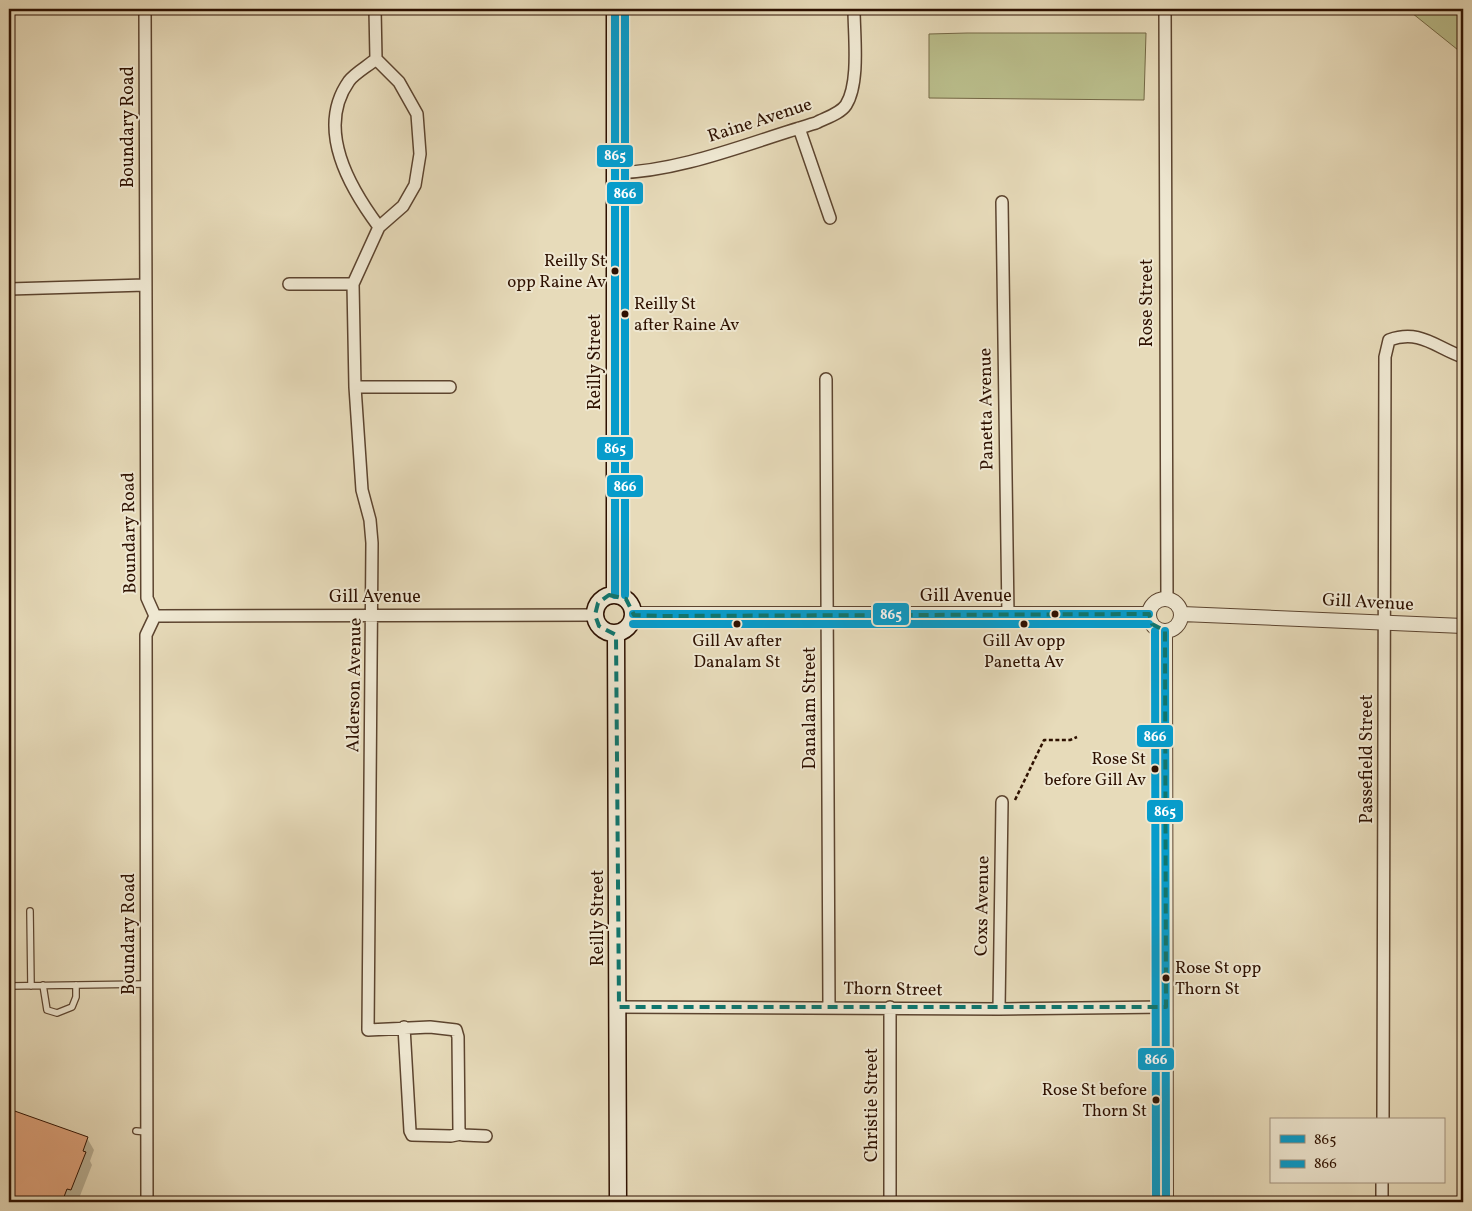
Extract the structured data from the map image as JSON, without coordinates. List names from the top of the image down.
{
  "streets": {
    "main road": ["Reilly Street"],
    "street": [
      "Raine Avenue",
      "Boundary Road",
      "Rose Street",
      "Panetta Avenue",
      "Gill Avenue",
      "Alderson Avenue",
      "Danalam Street",
      "Passefield Street",
      "Coxs Avenue",
      "Thorn Street",
      "Christie Street"
    ]
  },
  "crossings": [
    ["Raine Avenue", "Reilly Street"],
    ["Boundary Road", "Gill Avenue"],
    ["Rose Street", "Gill Avenue"],
    ["Reilly Street", "Gill Avenue"],
    ["Reilly Street", "Thorn Street"],
    ["Panetta Avenue", "Gill Avenue"],
    ["Gill Avenue", "Alderson Avenue"],
    ["Gill Avenue", "Danalam Street"],
    ["Gill Avenue", "Passefield Street"],
    ["Danalam Street", "Thorn Street"],
    ["Coxs Avenue", "Thorn Street"],
    ["Thorn Street", "Christie Street"]
  ],
  "places": [
    "Reilly St opp Raine Av",
    "Reilly St after Raine Av",
    "Gill Av after Danalam St",
    "Gill Av opp Panetta Av",
    "Rose St before Gill Av",
    "Rose St opp Thorn St",
    "Rose St before Thorn St"
  ],
  "lines": ["transit line 865", "transit line 866"],
  "legend": ["865", "866"]
}
